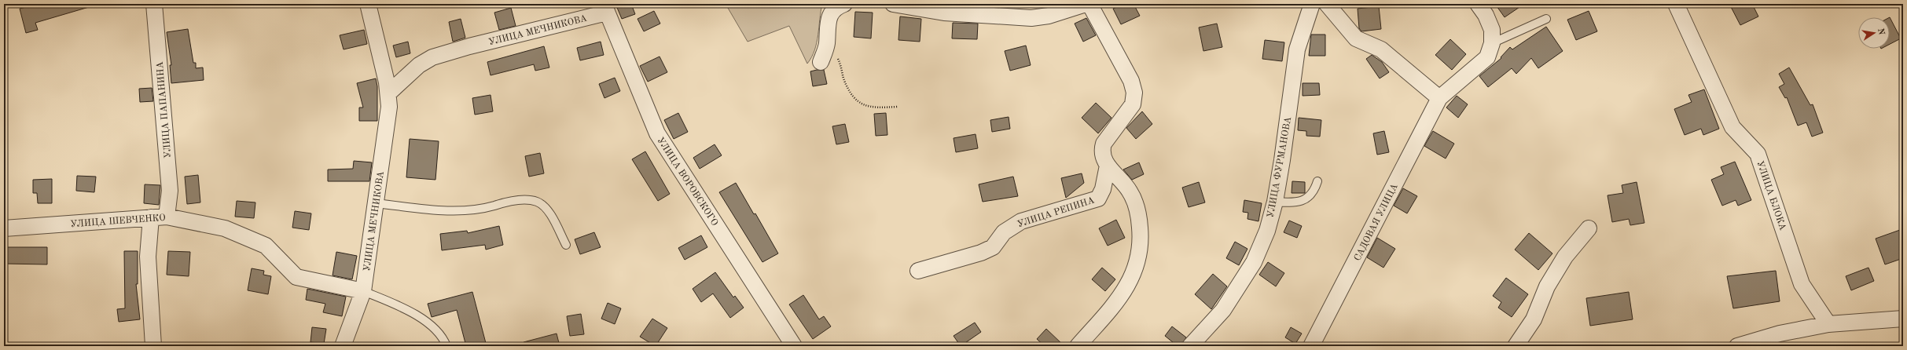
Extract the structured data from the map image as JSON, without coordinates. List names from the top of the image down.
{
  "streets": {
    "street": [
      "УЛИЦА МЕЧНИКОВА",
      "УЛИЦА ПАПАНИНА",
      "УЛИЦА ФУРМАНОВА",
      "УЛИЦА ВОРОВСКОГО",
      "УЛИЦА БЛОКА",
      "УЛИЦА РЕПИНА",
      "УЛИЦА ШЕВЧЕНКО",
      "САДОВАЯ УЛИЦА"
    ]
  },
  "crossings": [
    ["УЛИЦА МЕЧНИКОВА", "УЛИЦА ВОРОВСКОГО"],
    ["УЛИЦА МЕЧНИКОВА", "УЛИЦА ШЕВЧЕНКО"],
    ["УЛИЦА ПАПАНИНА", "УЛИЦА ШЕВЧЕНКО"]
  ],
  "north": "right"
}
